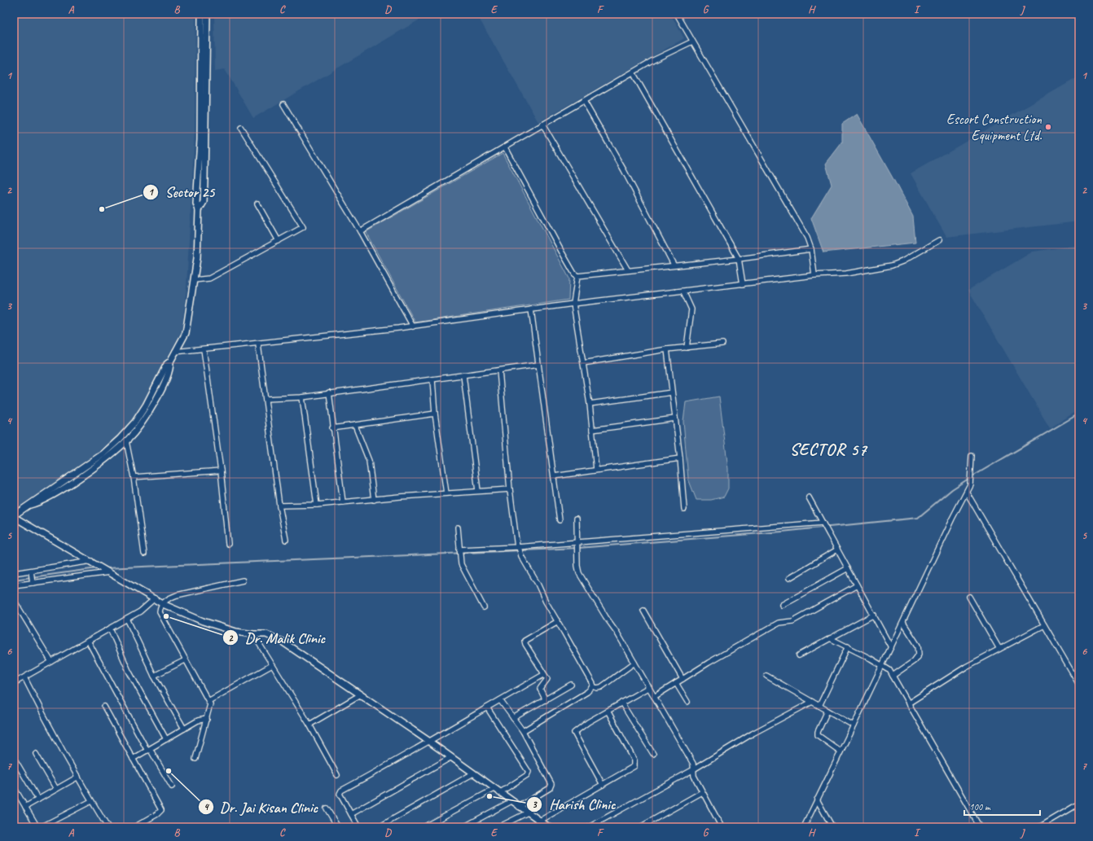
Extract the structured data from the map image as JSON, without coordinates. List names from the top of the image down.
{
  "districts": ["SECTOR 57"],
  "places": [
    "Escort Construction Equipment Ltd.",
    "Sector 25",
    "Dr. Malik Clinic",
    "Dr. Jai Kisan Clinic",
    "Harish Clinic"
  ],
  "scale_bar": "100 m",
  "grid": {
    "columns": [
      "A",
      "B",
      "C",
      "D",
      "E",
      "F",
      "G",
      "H",
      "I",
      "J"
    ],
    "rows": [
      "1",
      "2",
      "3",
      "4",
      "5",
      "6",
      "7"
    ]
  }
}
